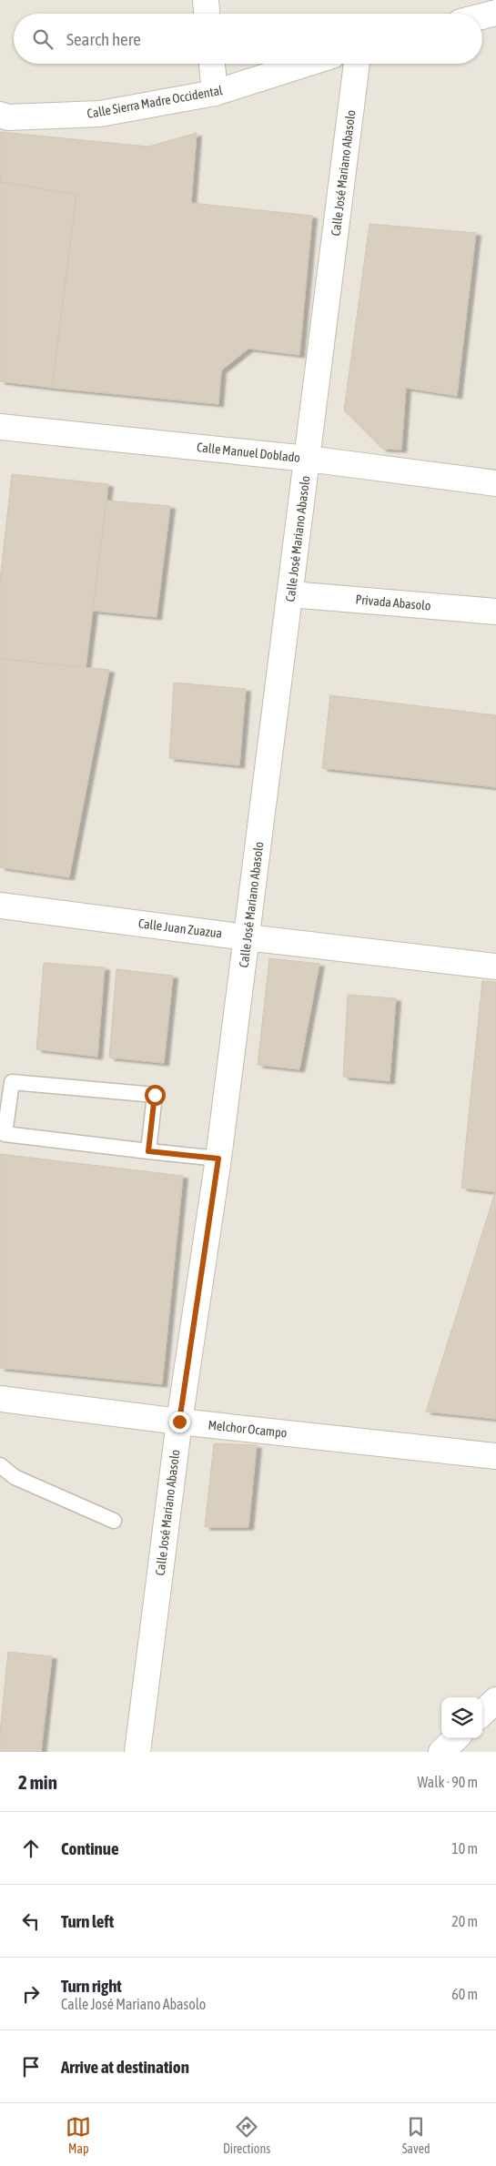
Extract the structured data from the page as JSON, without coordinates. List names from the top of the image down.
{
  "streets": {
    "street": [
      "Calle Sierra Madre Occidental",
      "Calle José Mariano Abasolo",
      "Calle Manuel Doblado",
      "Privada Abasolo",
      "Calle Juan Zuazua",
      "Melchor Ocampo"
    ]
  },
  "crossings": [
    ["Calle José Mariano Abasolo", "Calle Manuel Doblado"],
    ["Calle José Mariano Abasolo", "Privada Abasolo"],
    ["Calle José Mariano Abasolo", "Calle Juan Zuazua"],
    ["Calle José Mariano Abasolo", "Melchor Ocampo"]
  ],
  "page": {
    "search": "Search here",
    "heading": ["2 min", "Walk · 90 m"],
    "list": [
      ["Continue", "10 m"],
      ["Turn left", "20 m"],
      ["Turn right", "Calle José Mariano Abasolo", "60 m"],
      "Arrive at destination"
    ],
    "nav": ["Map", "Directions", "Saved"]
  }
}
